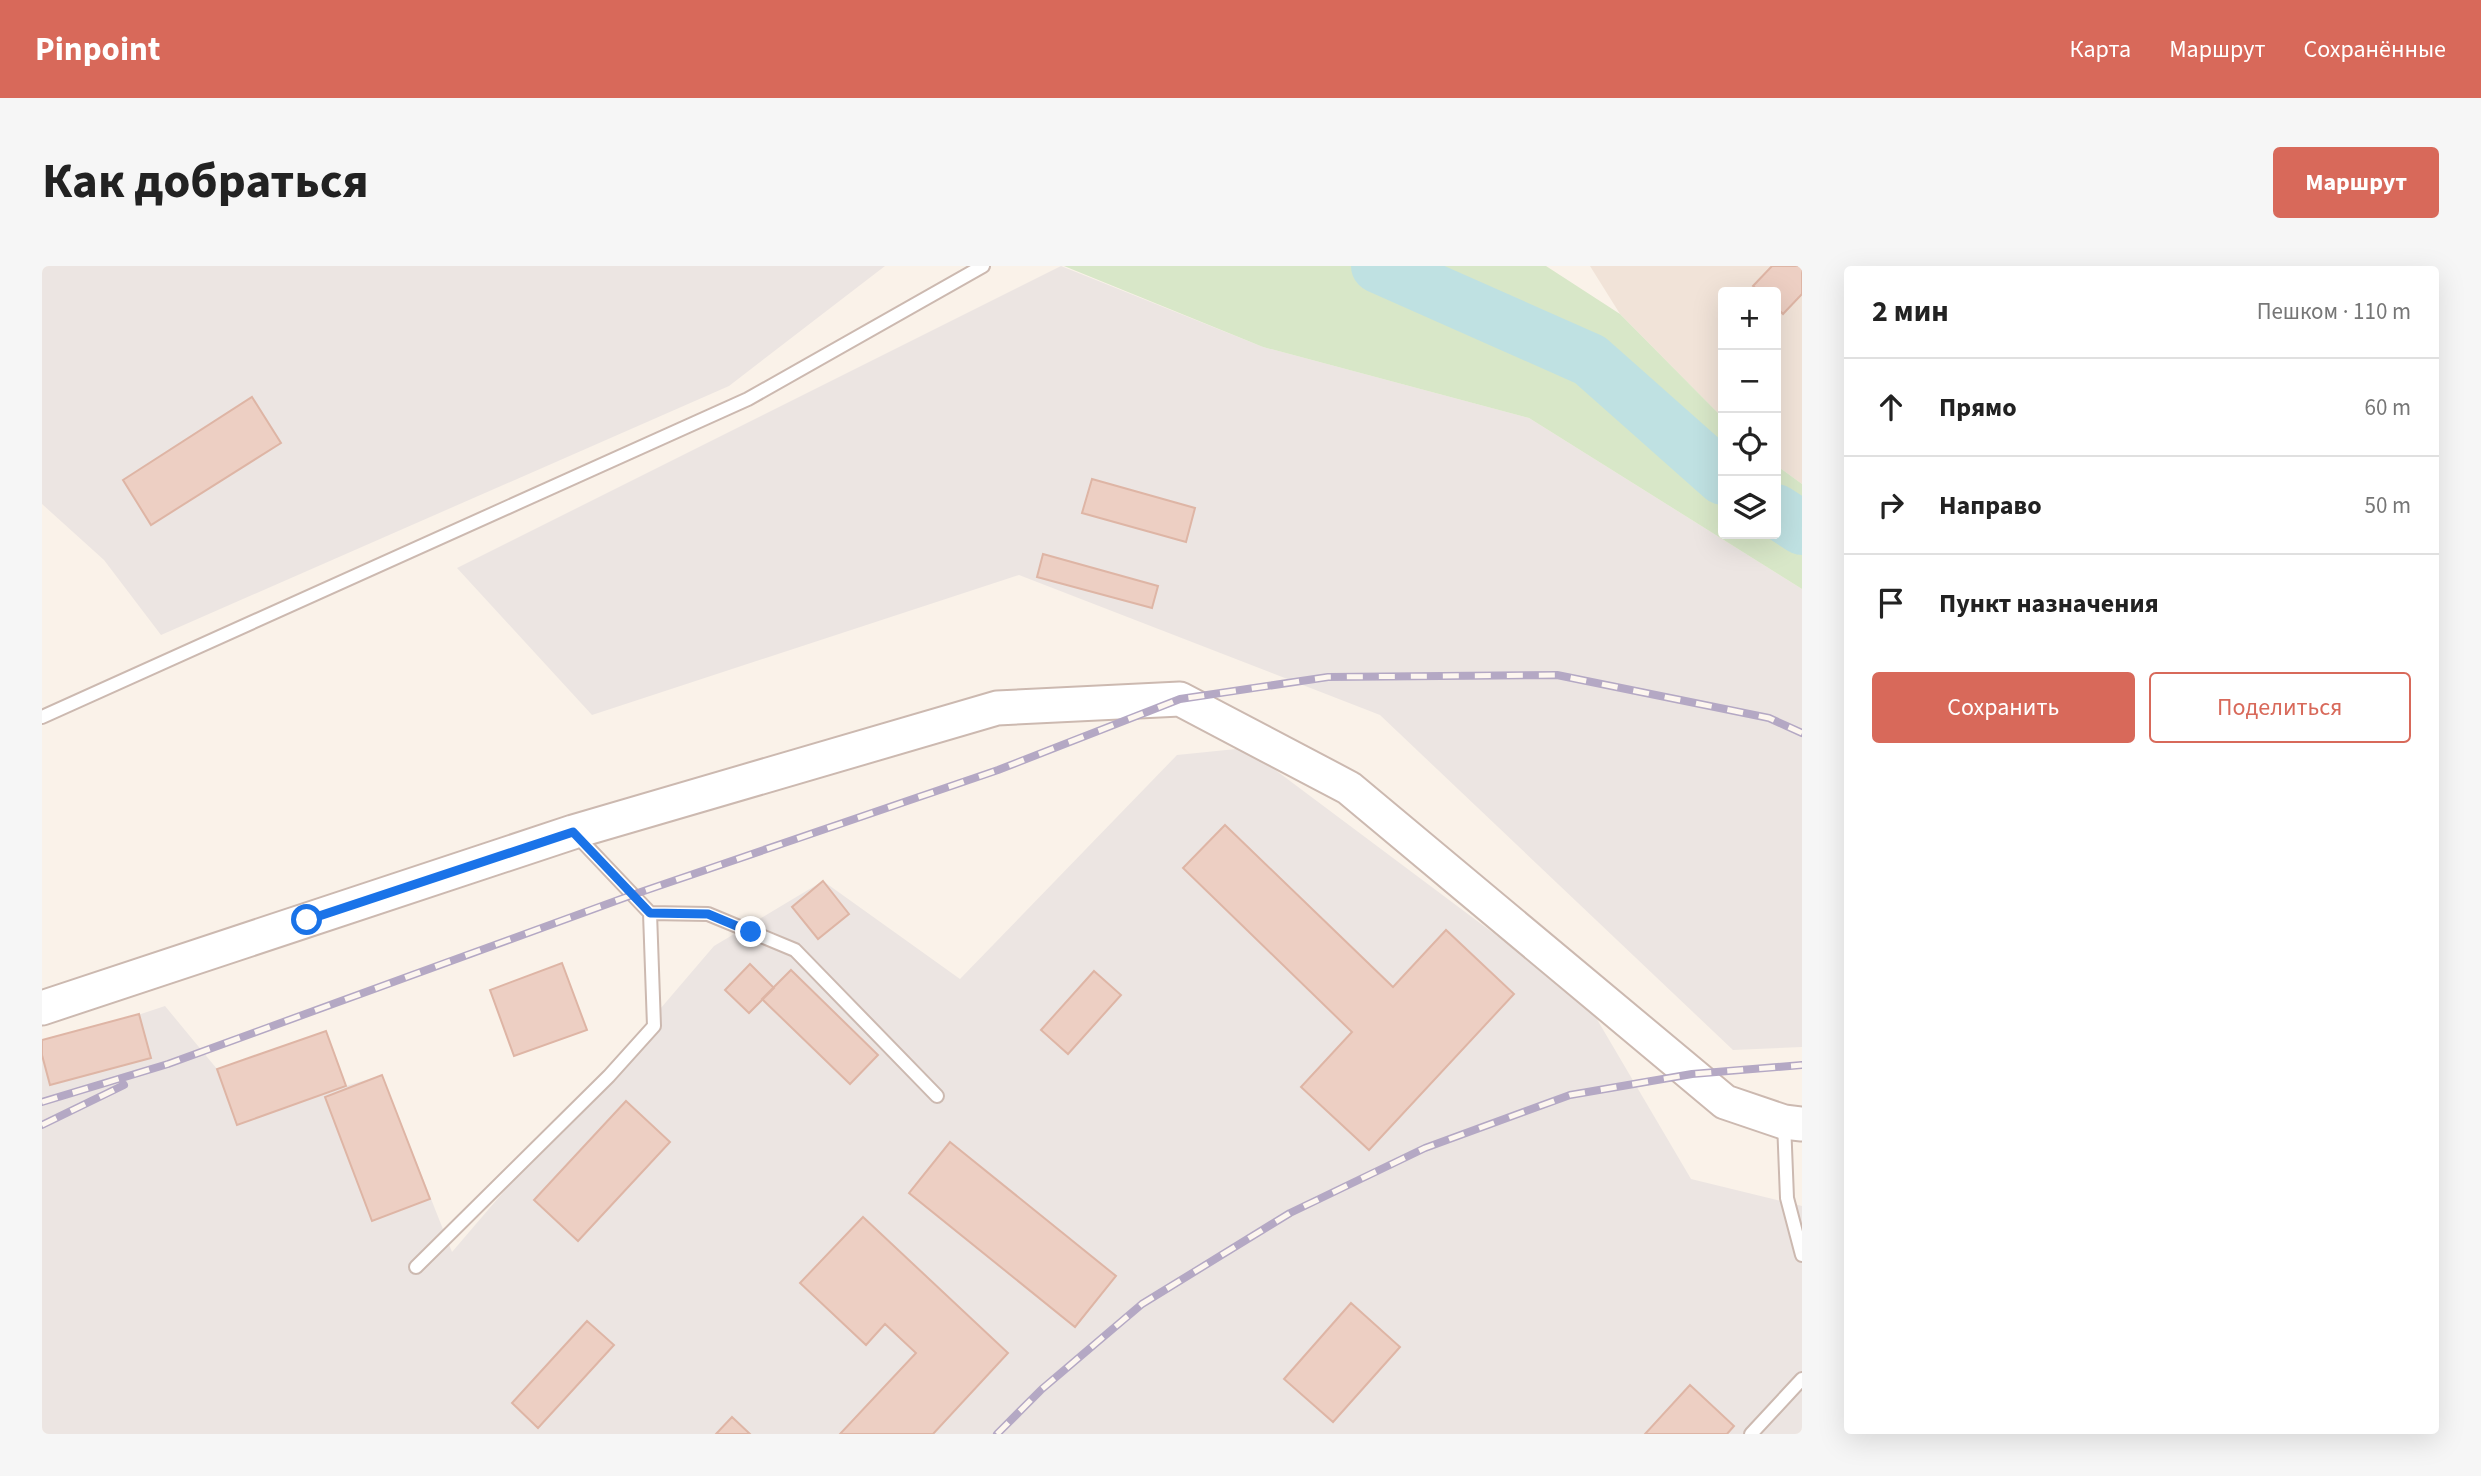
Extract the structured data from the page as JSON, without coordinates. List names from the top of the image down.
{
  "page": {
    "header": "Pinpoint",
    "nav": ["Карта", "Маршрут", "Сохранённые"],
    "title": "Как добраться",
    "buttons": [
      "Маршрут",
      ["Сохранить", "Поделиться"]
    ],
    "heading": ["2 мин", "Пешком · 110 m"],
    "map_buttons": ["+", "−"],
    "list": [
      ["Прямо", "60 m"],
      ["Направо", "50 m"],
      "Пункт назначения"
    ]
  }
}
